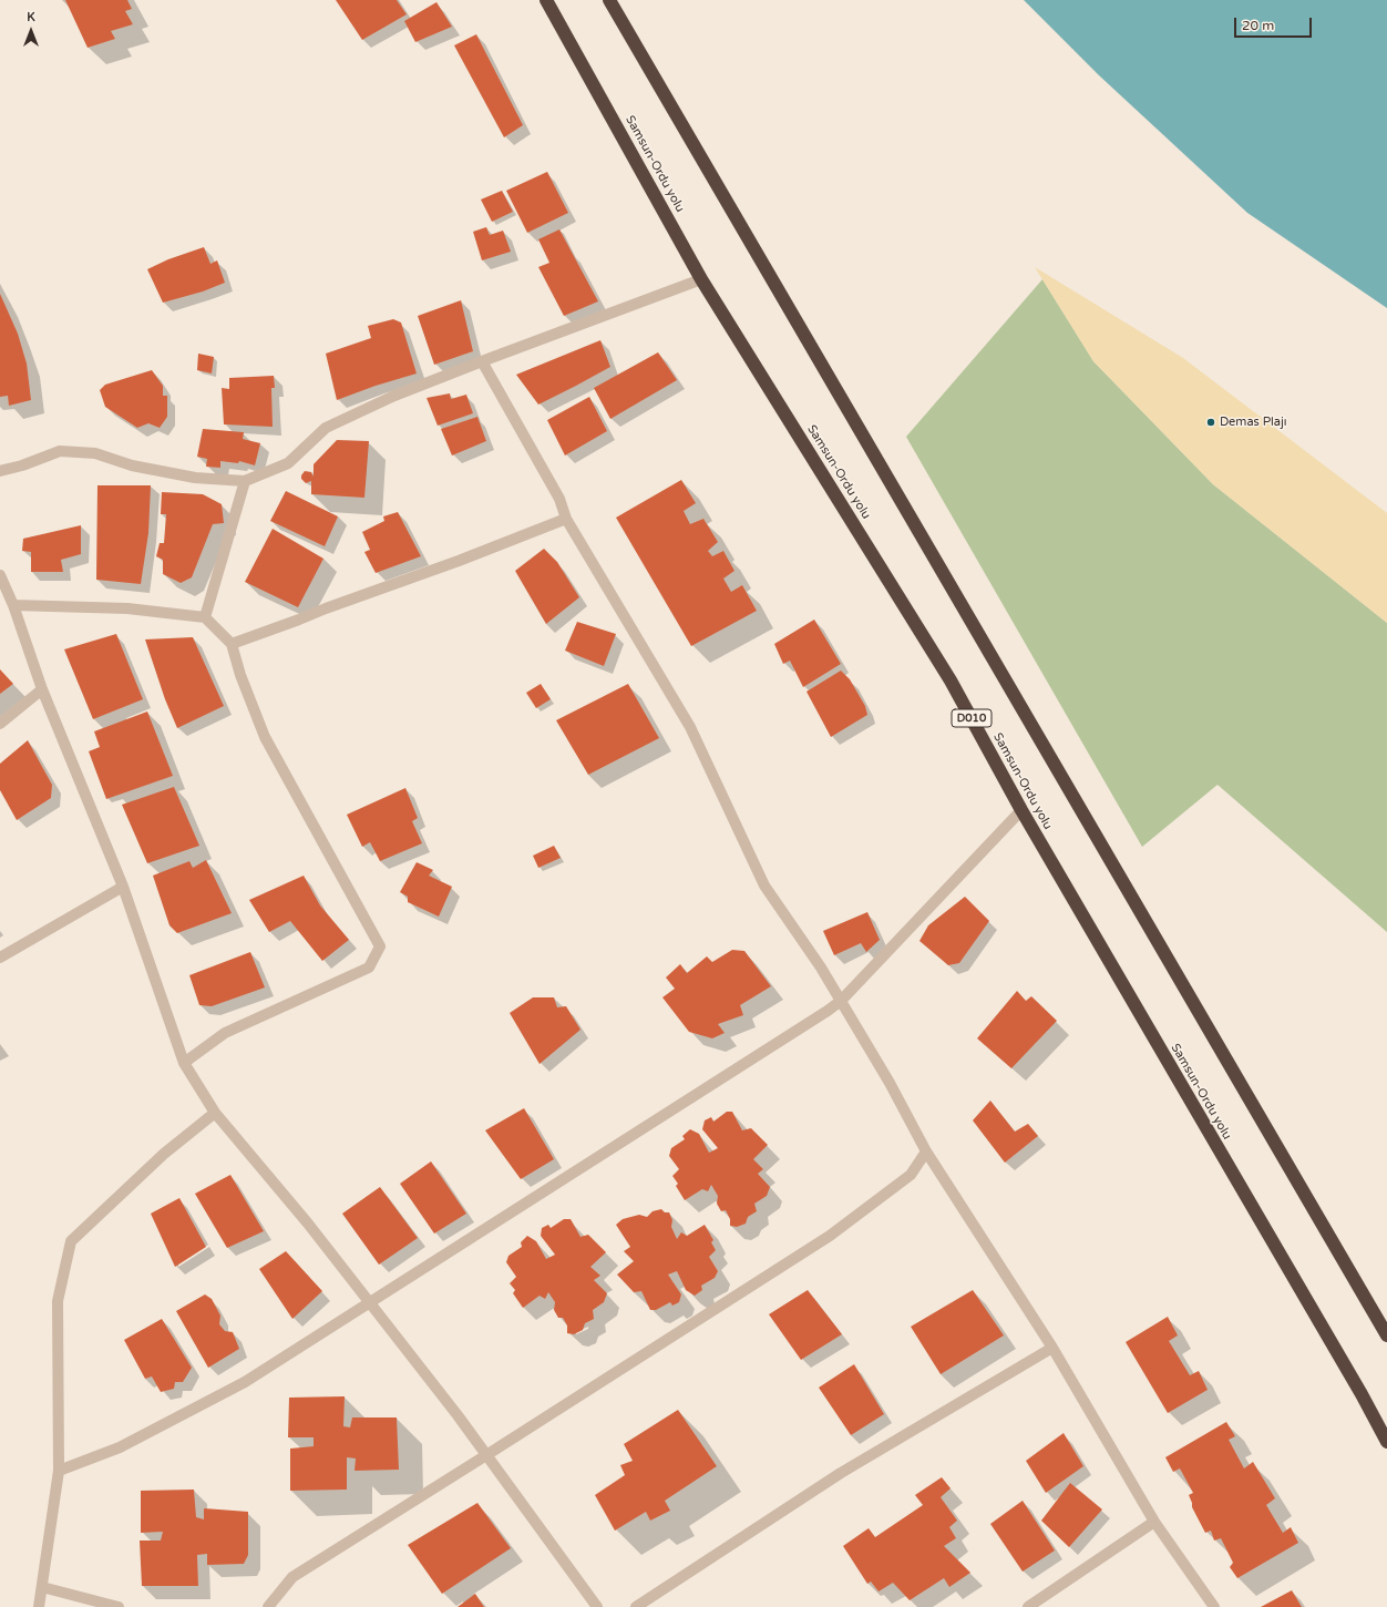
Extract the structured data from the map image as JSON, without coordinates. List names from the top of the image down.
{
  "streets": {
    "highway": ["Samsun-Ordu yolu", "D010"]
  },
  "places": ["Demas Plajı"],
  "scale_bar": "20 m",
  "north": "top"
}
